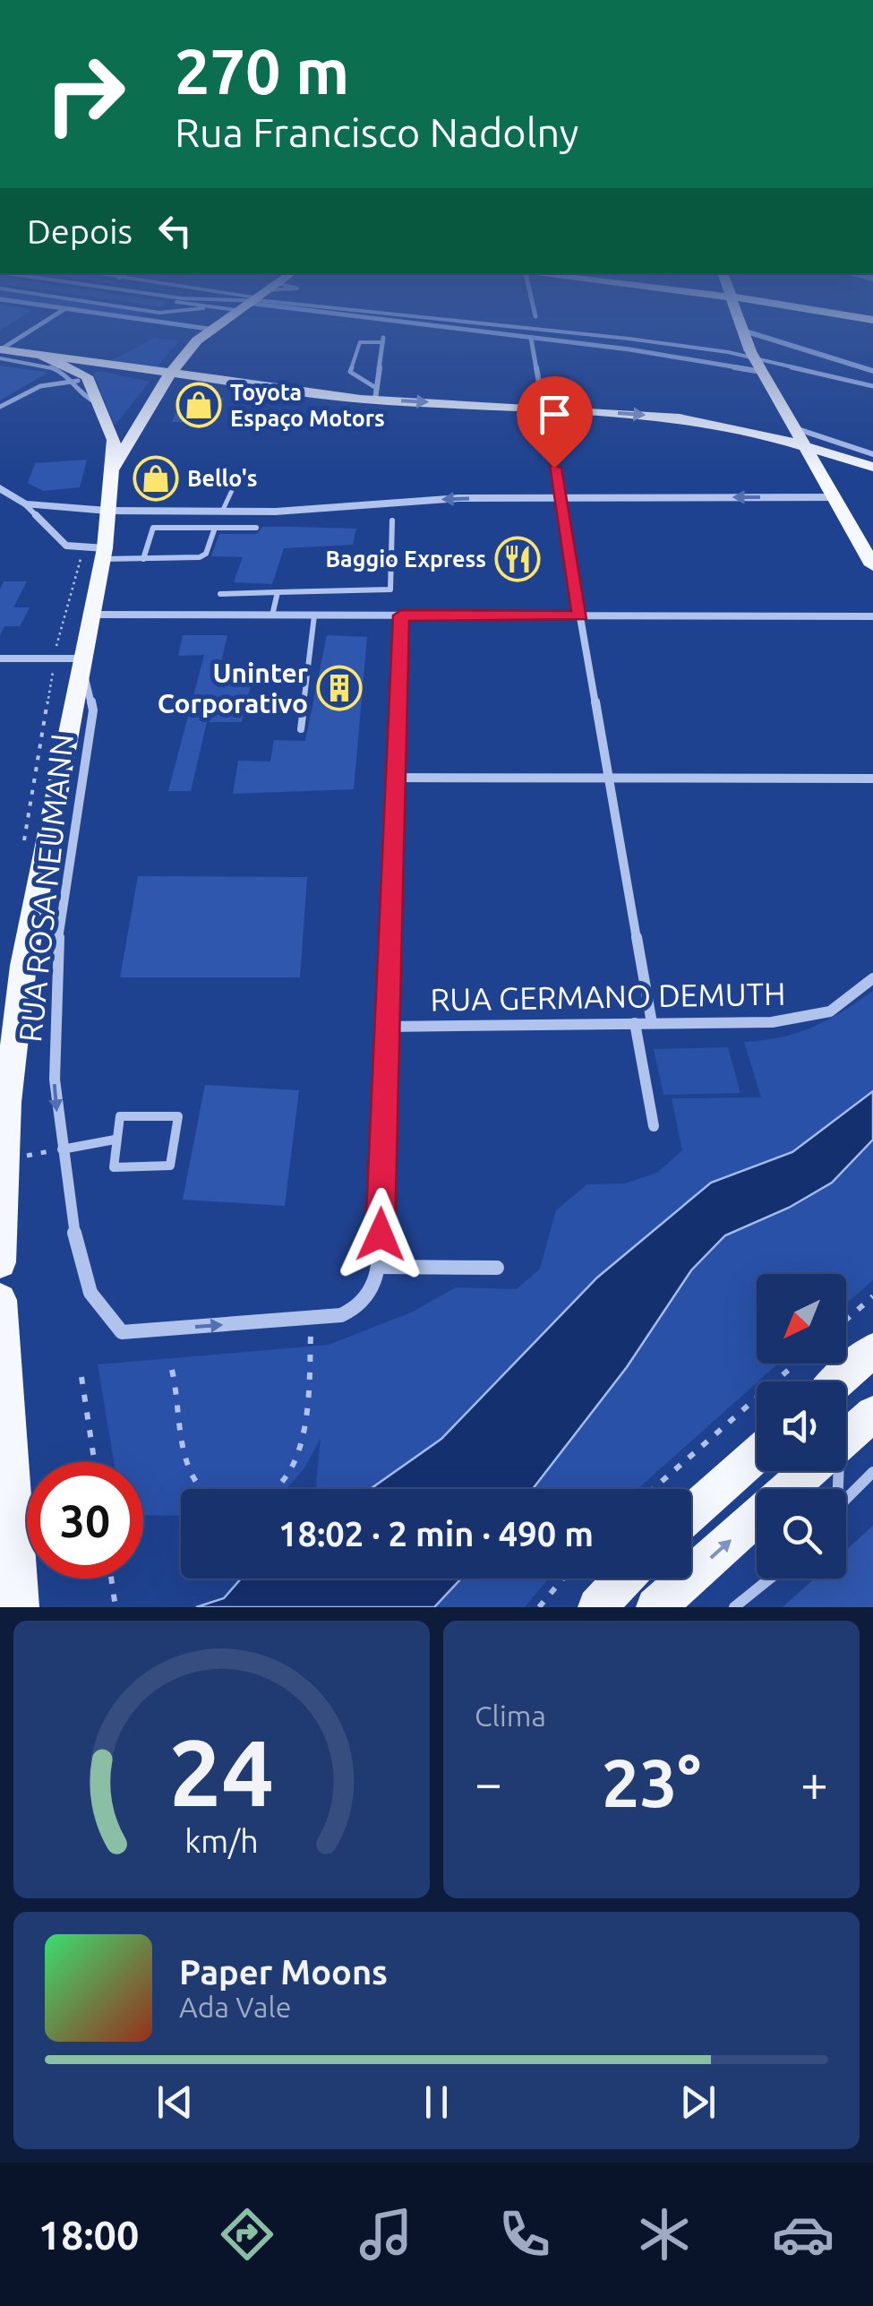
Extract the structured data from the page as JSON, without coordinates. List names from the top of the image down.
{
  "streets": {
    "street": ["RUA ROSA NEUMANN", "RUA GERMANO DEMUTH"]
  },
  "places": {
    "shop": ["Toyota Espaço Motors", "Bello's"],
    "restaurant": ["Baggio Express"],
    "building": ["Uninter Corporativo"]
  },
  "north": "bottom left",
  "page": {
    "turn": ["270 m", "Rua Francisco Nadolny"],
    "then": "Depois",
    "limit": "30",
    "trip": "18:02 · 2 min · 490 m",
    "tile": "Clima",
    "heat": ["−", "23°", "+"],
    "song": ["Paper Moons", "Ada Vale"],
    "tabs": "18:00",
    "gauge": ["24", "km/h"]
  }
}
